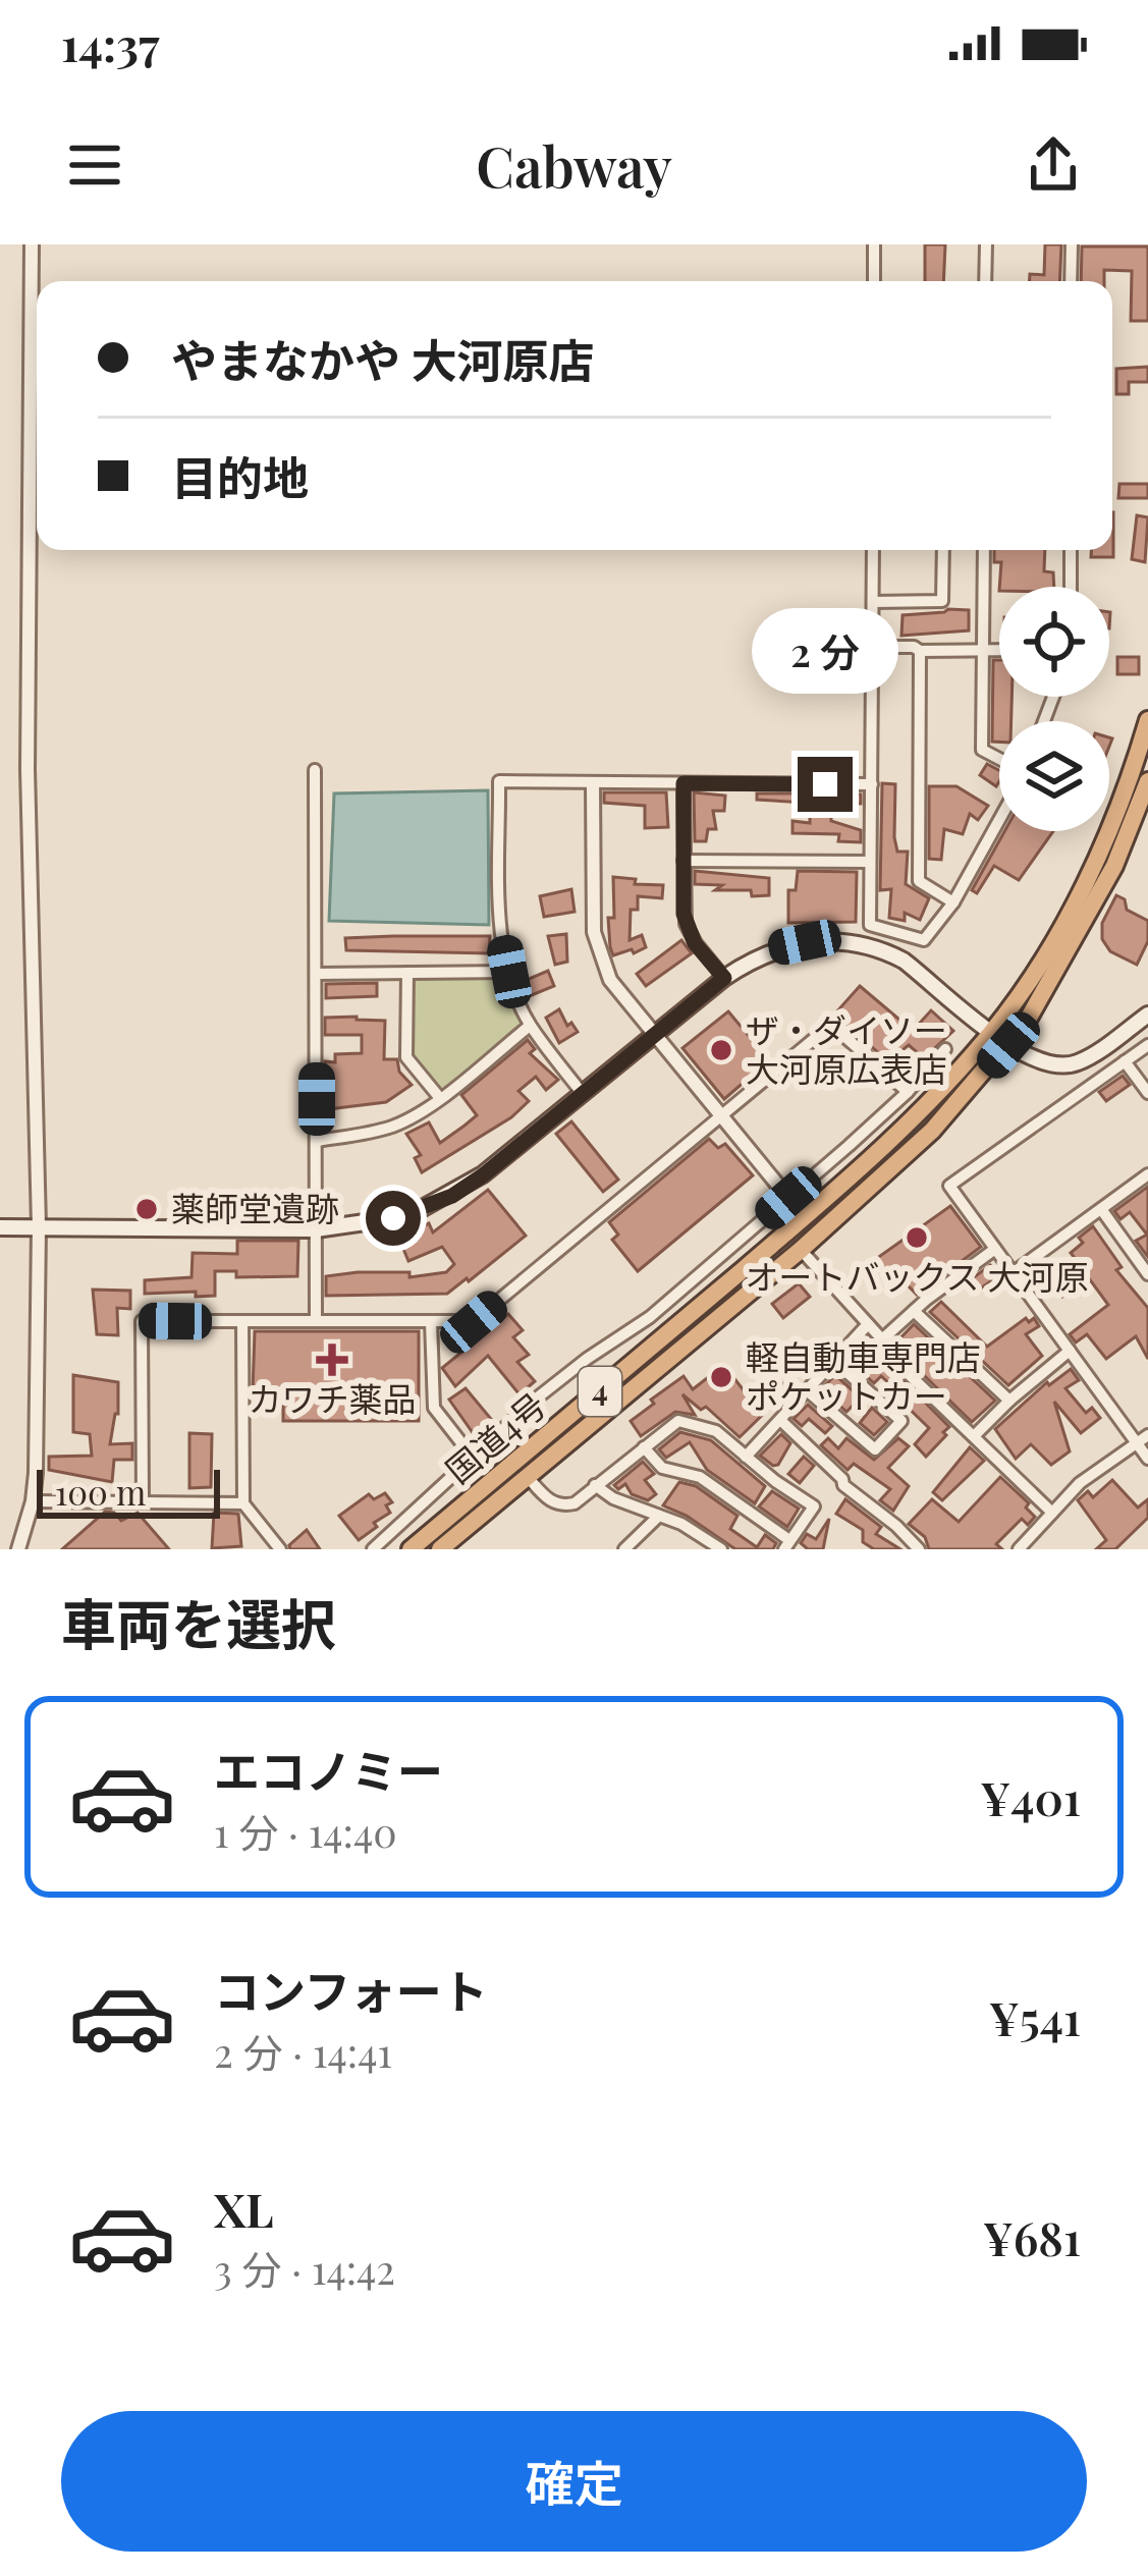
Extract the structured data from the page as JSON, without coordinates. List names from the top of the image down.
{
  "streets": {
    "highway": ["4", "国道4号"]
  },
  "crossings": [
    ["4", "国道4号"]
  ],
  "places": {
    "other": [
      "ザ・ダイソー 大河原広表店",
      "薬師堂遺跡",
      "オートバックス 大河原",
      "軽自動車専門店 ポケットカー"
    ],
    "health": ["カワチ薬品"]
  },
  "scale_bar": "100 m",
  "page": {
    "status": "14:37",
    "header": "Cabway",
    "banner": ["やまなかや 大河原店", "目的地"],
    "bubble": "2 分",
    "scale": "100 m",
    "heading": "車両を選択",
    "list": [
      {
        "name": "エコノミー",
        "note": "1 分 · 14:40",
        "value": "¥401"
      },
      {
        "name": "コンフォート",
        "note": "2 分 · 14:41",
        "value": "¥541"
      },
      {
        "name": "XL",
        "note": "3 分 · 14:42",
        "value": "¥681"
      }
    ],
    "buttons": "確定"
  }
}
